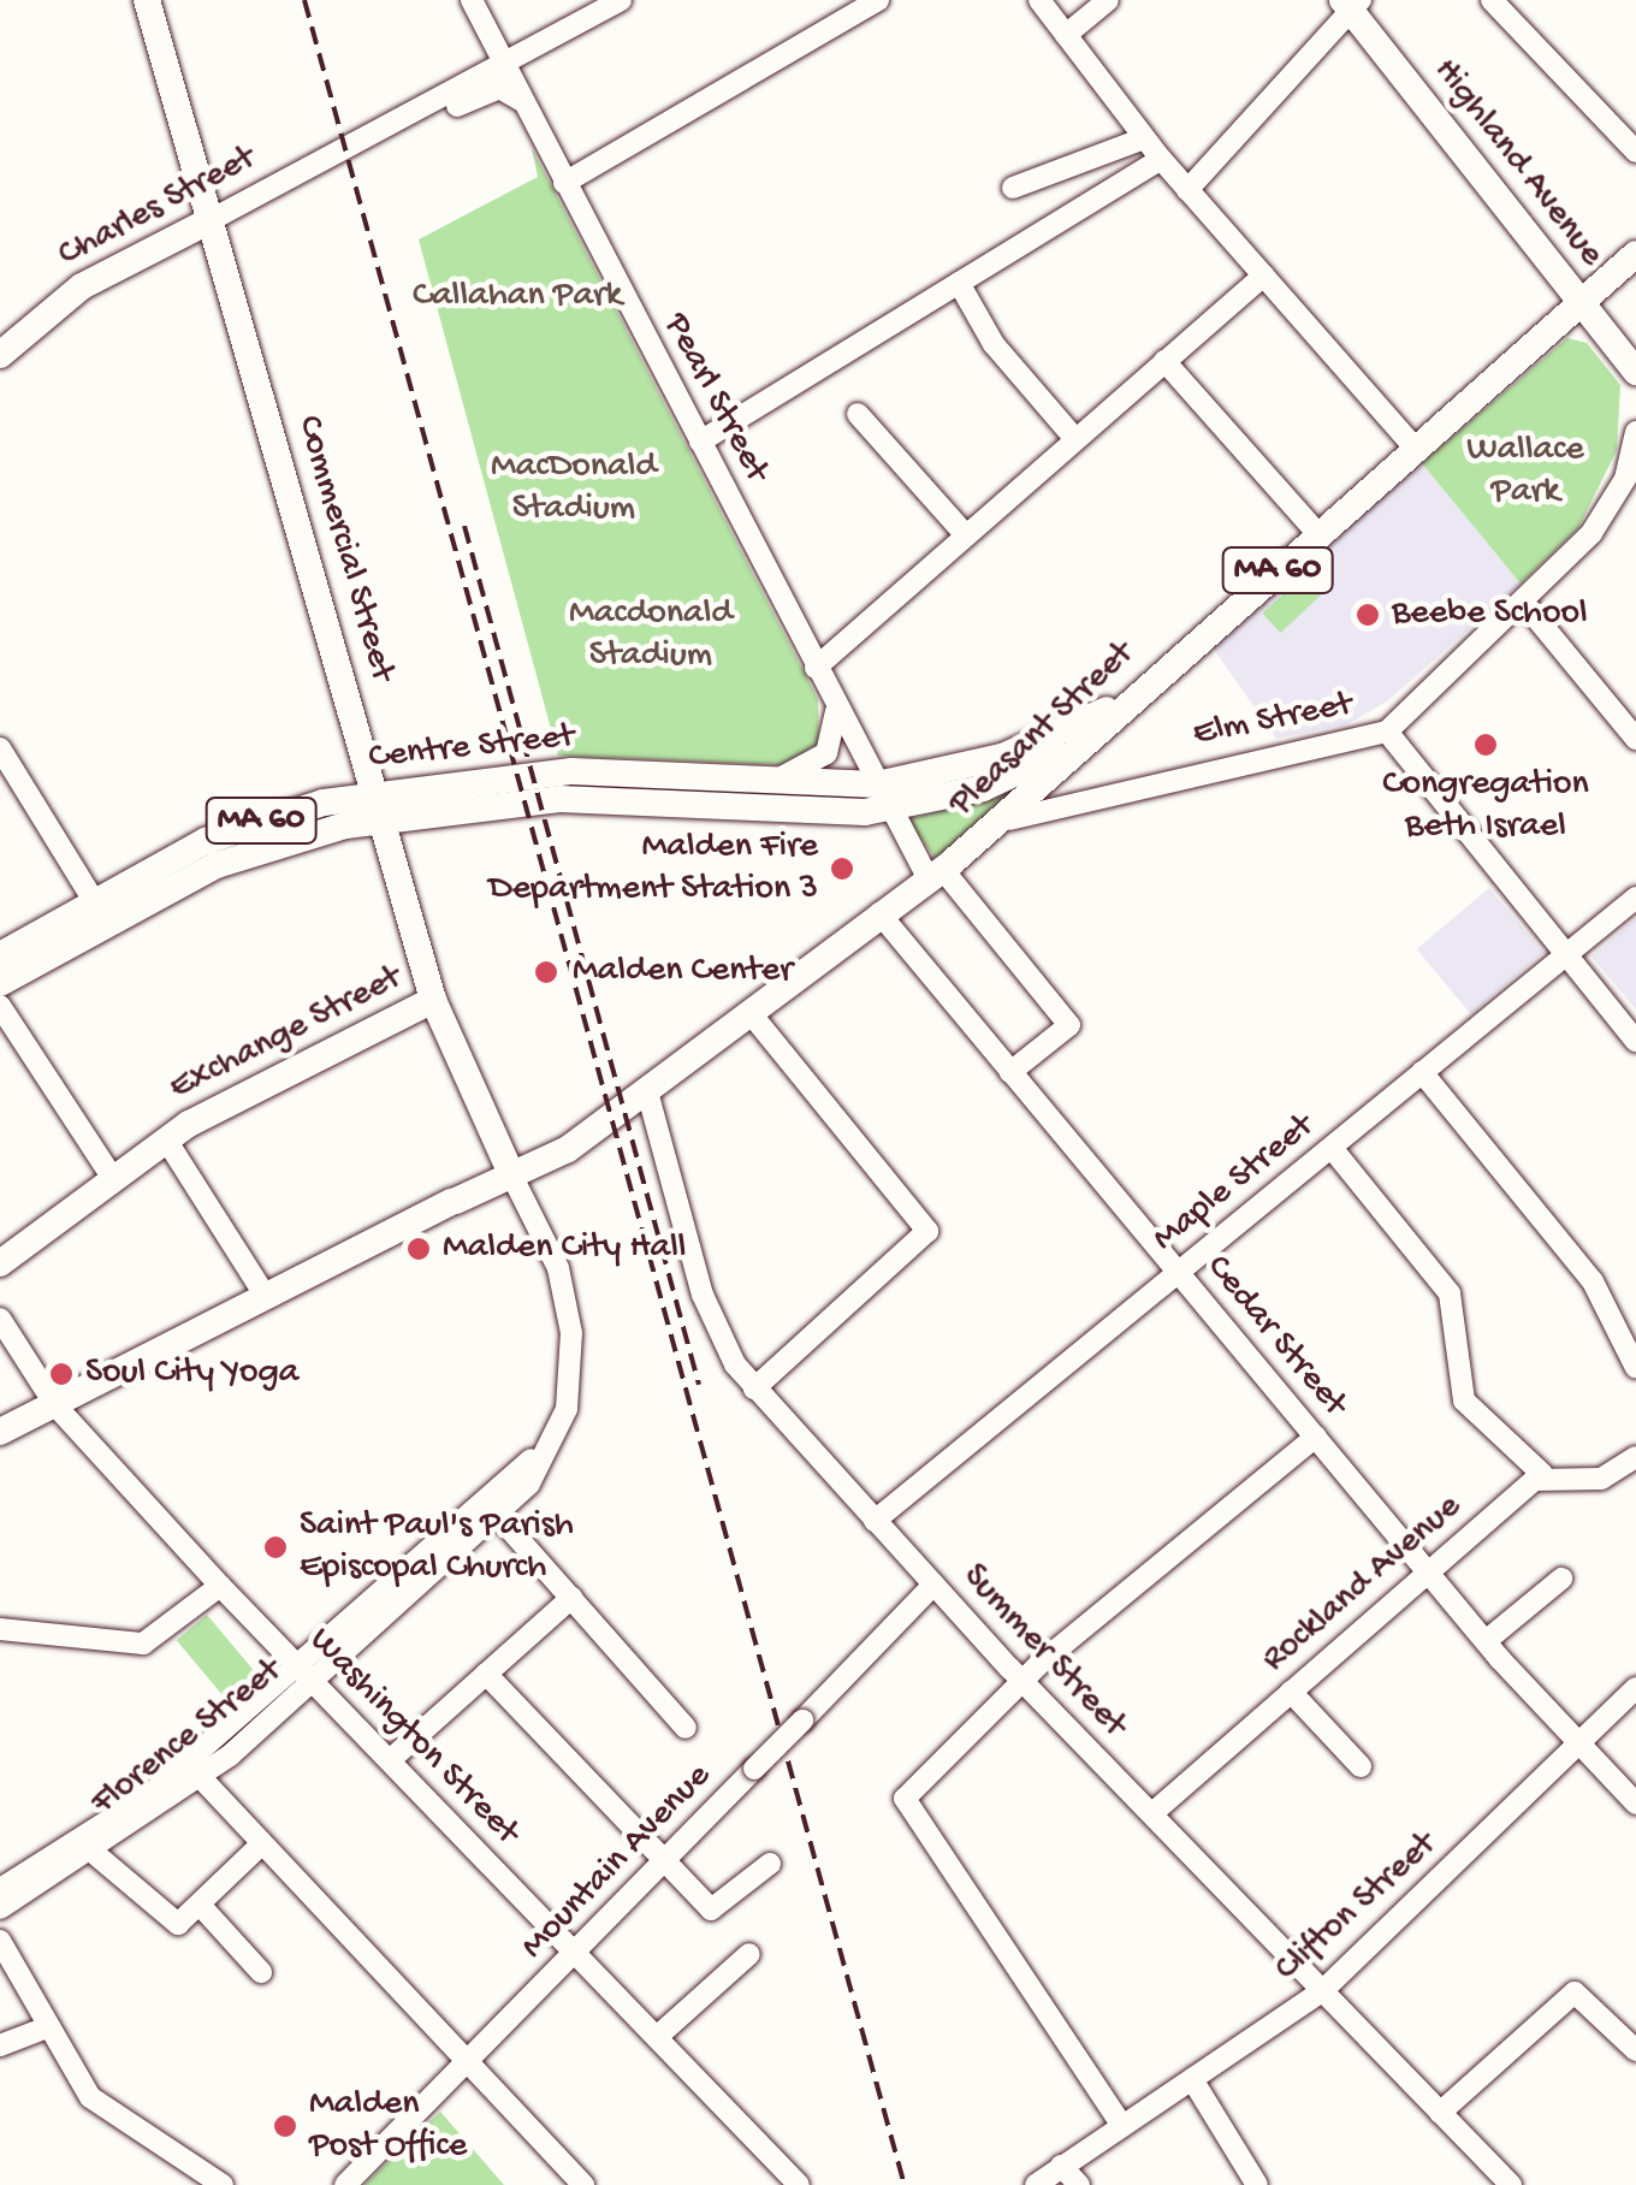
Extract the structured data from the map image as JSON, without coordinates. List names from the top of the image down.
{
  "streets": {
    "main road": [
      "Highland Avenue",
      "Charles Street",
      "Commercial Street",
      "MA 60",
      "Pleasant Street",
      "Centre Street",
      "Exchange Street"
    ],
    "street": [
      "Pearl Street",
      "Elm Street",
      "Maple Street",
      "Cedar Street",
      "Rockland Avenue",
      "Summer Street",
      "Washington Street",
      "Florence Street",
      "Mountain Avenue",
      "Clifton Street"
    ]
  },
  "crossings": [
    ["Highland Avenue", "Pleasant Street"],
    ["Charles Street", "Pearl Street"],
    ["Charles Street", "Commercial Street"],
    ["Pearl Street", "Pleasant Street"],
    ["Pearl Street", "Centre Street"],
    ["Pearl Street", "Cedar Street"],
    ["Commercial Street", "Pleasant Street"],
    ["Commercial Street", "Centre Street"],
    ["Commercial Street", "Exchange Street"],
    ["Commercial Street", "Florence Street"],
    ["Elm Street", "Pleasant Street"],
    ["Pleasant Street", "Centre Street"],
    ["Pleasant Street", "Cedar Street"],
    ["Pleasant Street", "Summer Street"],
    ["Pleasant Street", "Washington Street"],
    ["Pleasant Street", "Florence Street"],
    ["Maple Street", "Cedar Street"],
    ["Maple Street", "Summer Street"],
    ["Cedar Street", "Rockland Avenue"],
    ["Cedar Street", "Clifton Street"],
    ["Rockland Avenue", "Summer Street"],
    ["Summer Street", "Mountain Avenue"],
    ["Summer Street", "Clifton Street"],
    ["Washington Street", "Florence Street"],
    ["Washington Street", "Mountain Avenue"]
  ],
  "parks": [
    "Callahan Park",
    "Wallace Park",
    "MacDonald Stadium",
    "Macdonald Stadium"
  ],
  "places": [
    "Beebe School",
    "Congregation Beth Israel",
    "Malden Fire Department Station 3",
    "Malden Center",
    "Malden City Hall",
    "Soul City Yoga",
    "Saint Paul's Parish Episcopal Church",
    "Malden Post Office"
  ]
}
